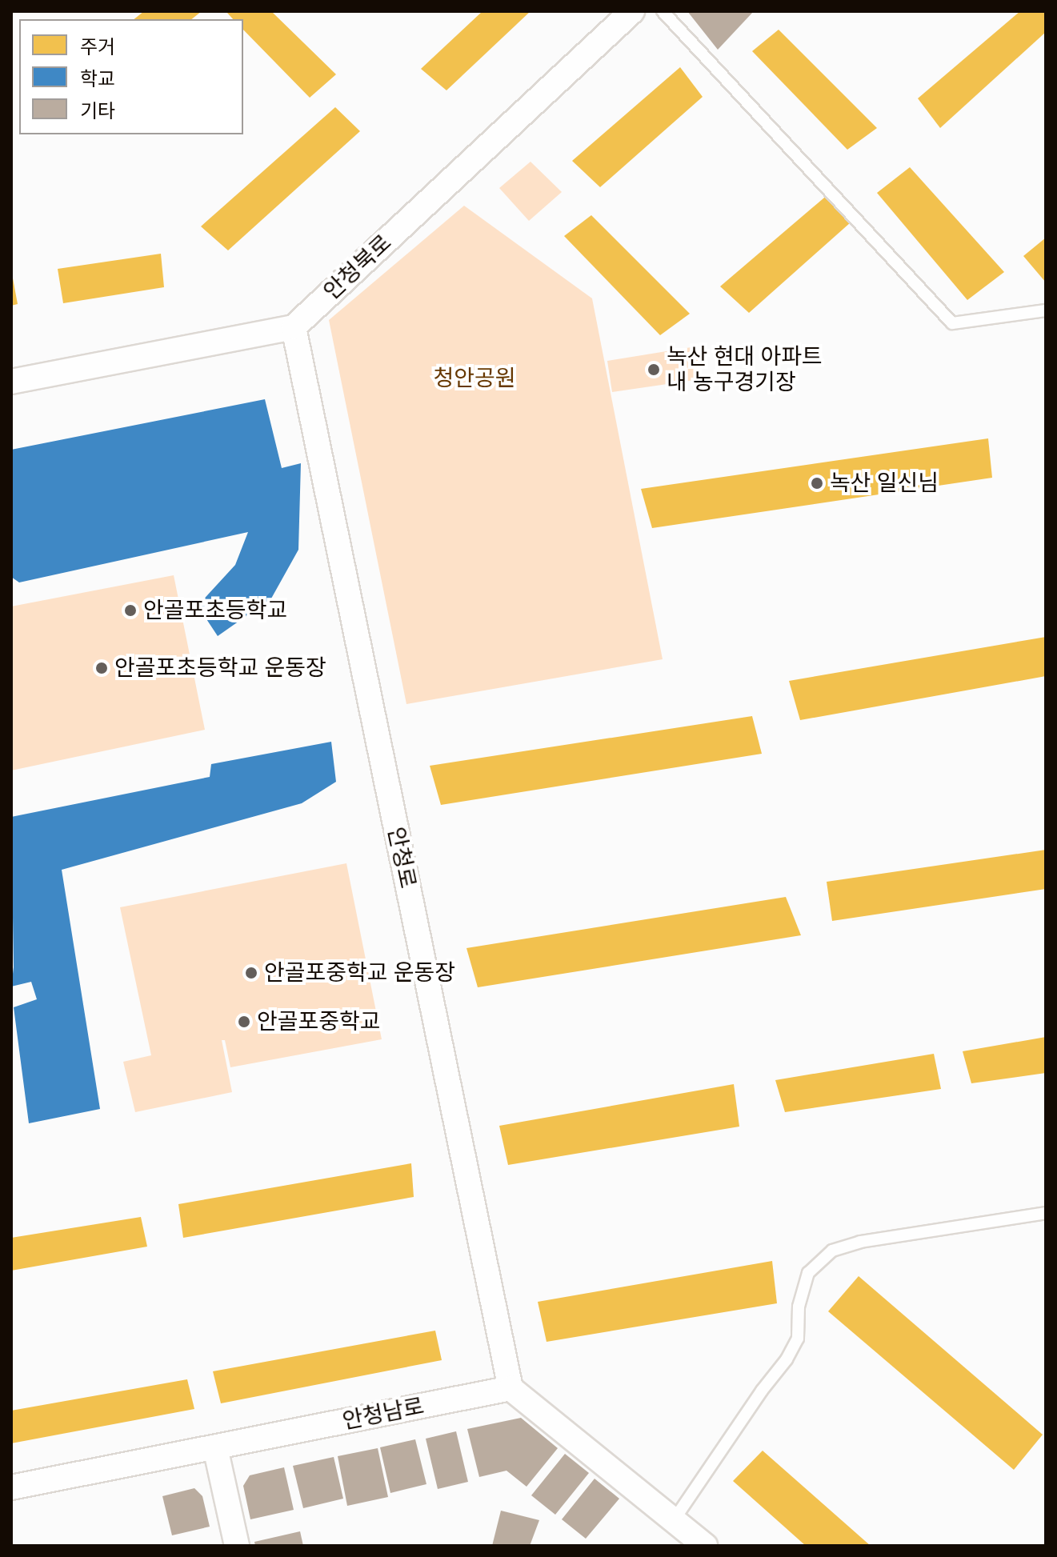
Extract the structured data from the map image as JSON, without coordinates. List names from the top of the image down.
{
  "streets": {
    "street": ["안청북로", "안청로", "안청남로"]
  },
  "crossings": [
    ["안청북로", "안청로"],
    ["안청로", "안청남로"]
  ],
  "parks": ["청안공원"],
  "places": [
    "녹산 현대 아파트 내 농구경기장",
    "녹산 일신님",
    "안골포초등학교",
    "안골포초등학교 운동장",
    "안골포중학교 운동장",
    "안골포중학교"
  ],
  "legend": ["주거", "학교", "기타"]
}
